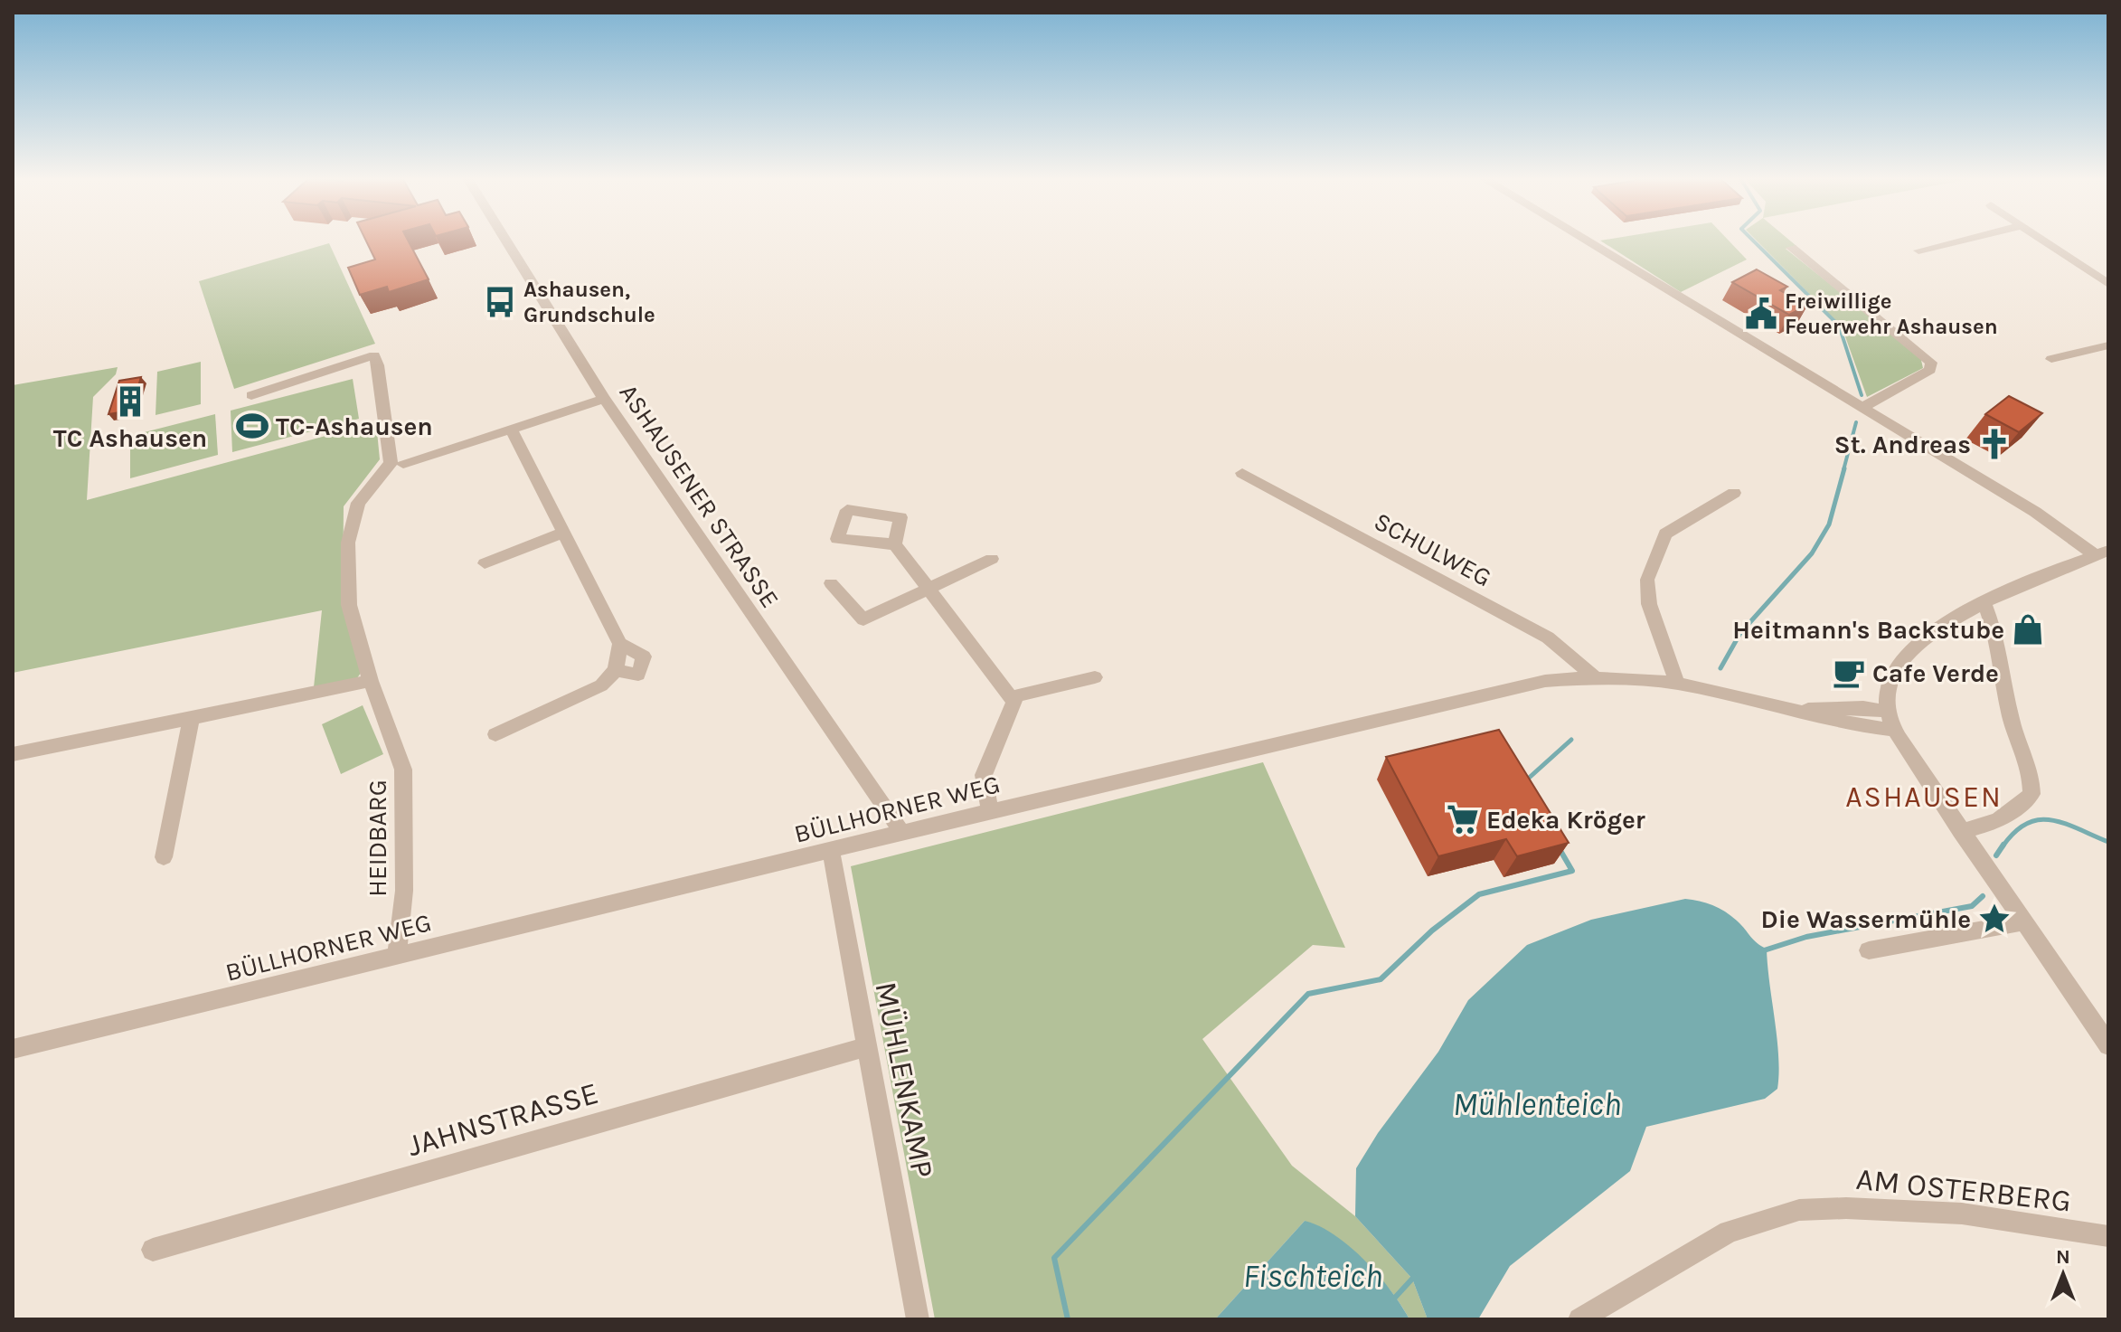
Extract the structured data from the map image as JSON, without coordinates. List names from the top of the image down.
{
  "streets": {
    "street": [
      "ASHAUSENER STRASSE",
      "SCHULWEG",
      "BÜLLHORNER WEG",
      "HEIDBARG",
      "MÜHLENKAMP",
      "JAHNSTRASSE",
      "AM OSTERBERG"
    ]
  },
  "crossings": [
    ["ASHAUSENER STRASSE", "BÜLLHORNER WEG"],
    ["SCHULWEG", "BÜLLHORNER WEG"],
    ["BÜLLHORNER WEG", "HEIDBARG"],
    ["BÜLLHORNER WEG", "MÜHLENKAMP"],
    ["MÜHLENKAMP", "JAHNSTRASSE"]
  ],
  "districts": ["ASHAUSEN"],
  "water": ["Mühlenteich", "Fischteich"],
  "places": {
    "bus stop": ["Ashausen, Grundschule"],
    "public building": ["Freiwillige Feuerwehr Ashausen"],
    "building": ["TC Ashausen"],
    "sports": ["TC-Ashausen"],
    "church": ["St. Andreas"],
    "shop": ["Heitmann's Backstube"],
    "cafe": ["Cafe Verde"],
    "supermarket": ["Edeka Kröger"],
    "place": ["Die Wassermühle"]
  },
  "north": "top"
}
